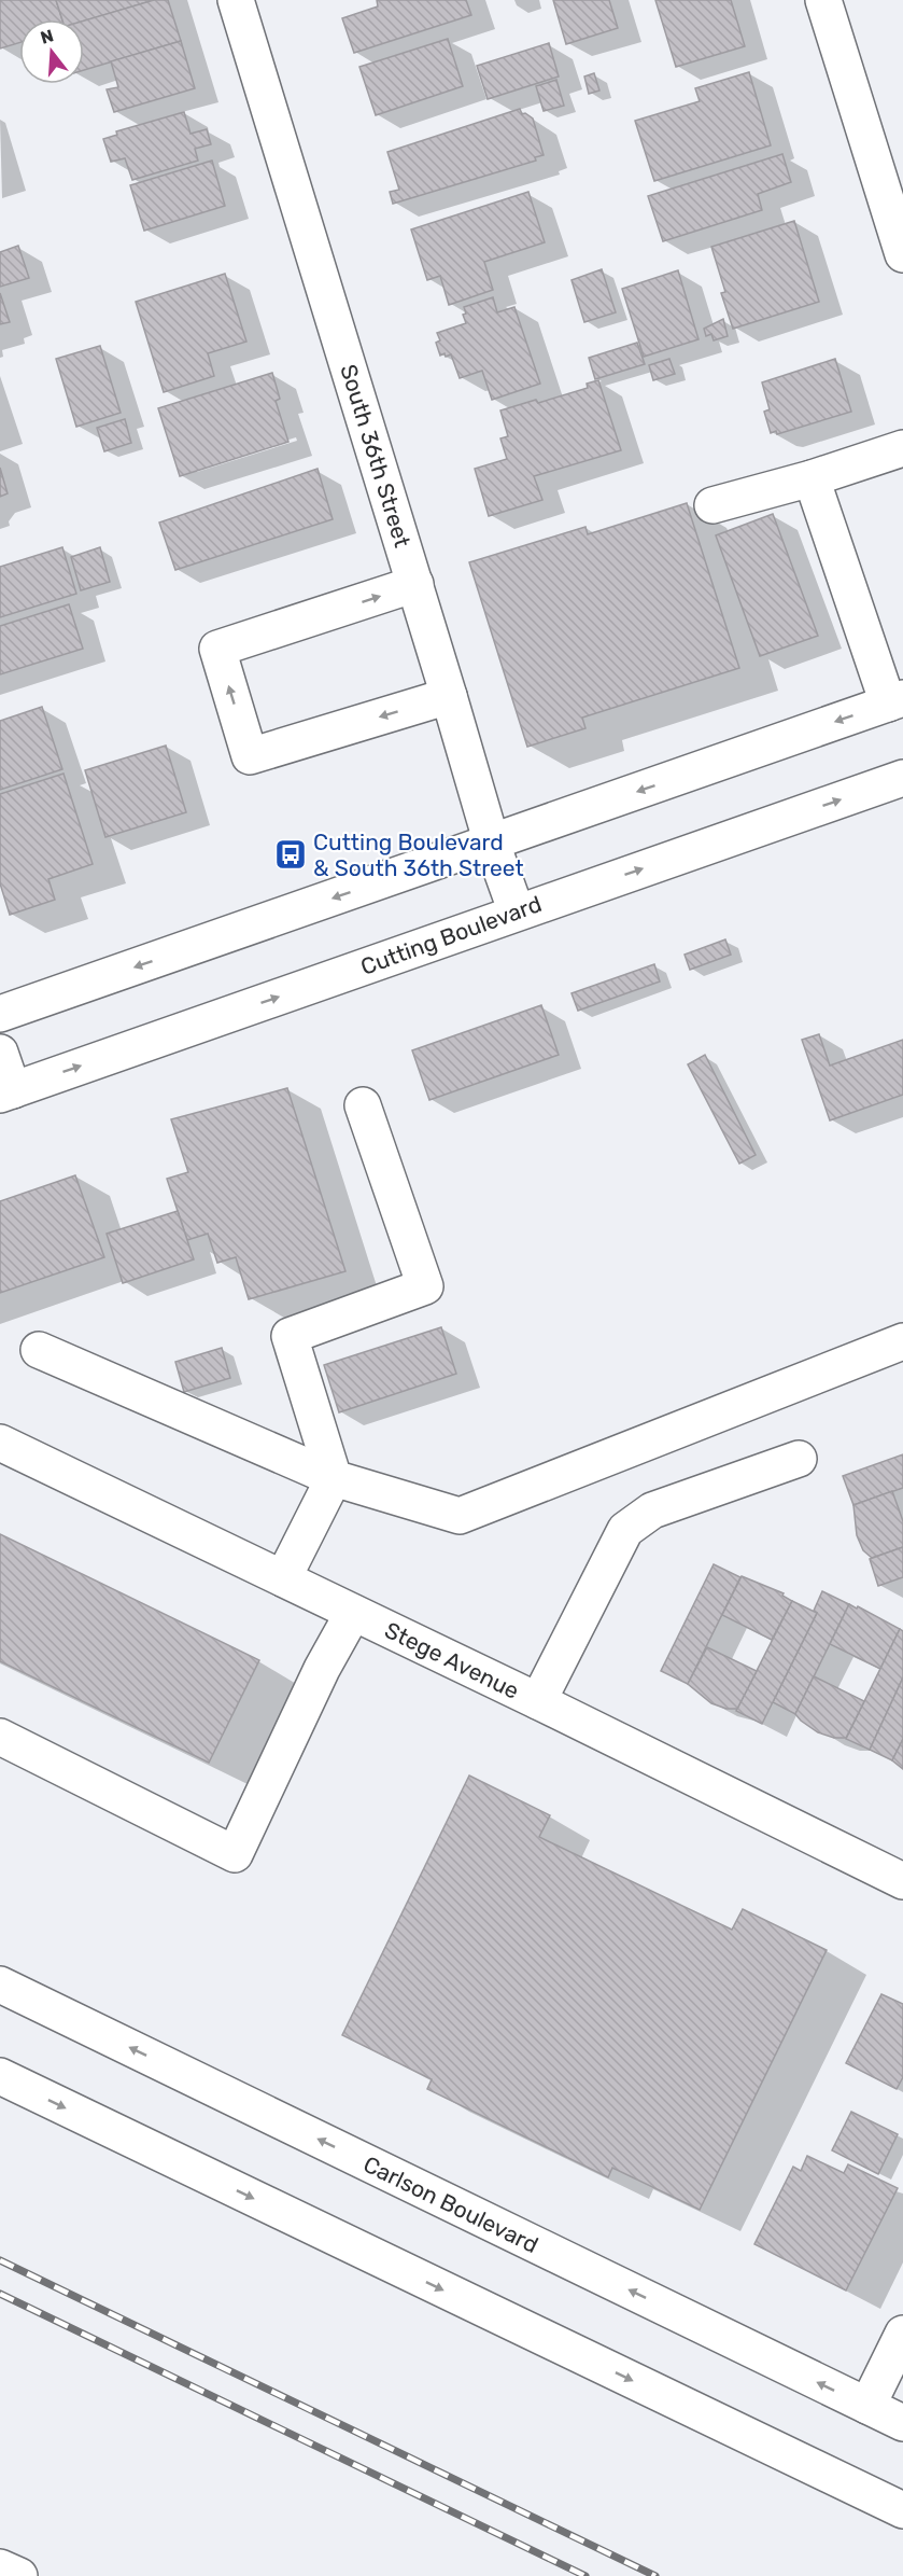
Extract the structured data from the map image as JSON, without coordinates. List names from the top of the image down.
{
  "streets": {
    "main road": [
      "South 36th Street",
      "Cutting Boulevard",
      "Stege Avenue",
      "Carlson Boulevard"
    ]
  },
  "crossings": [
    ["South 36th Street", "Cutting Boulevard"]
  ],
  "places": {
    "bus stop": ["Cutting Boulevard & South 36th Street"]
  },
  "north": "top"
}
